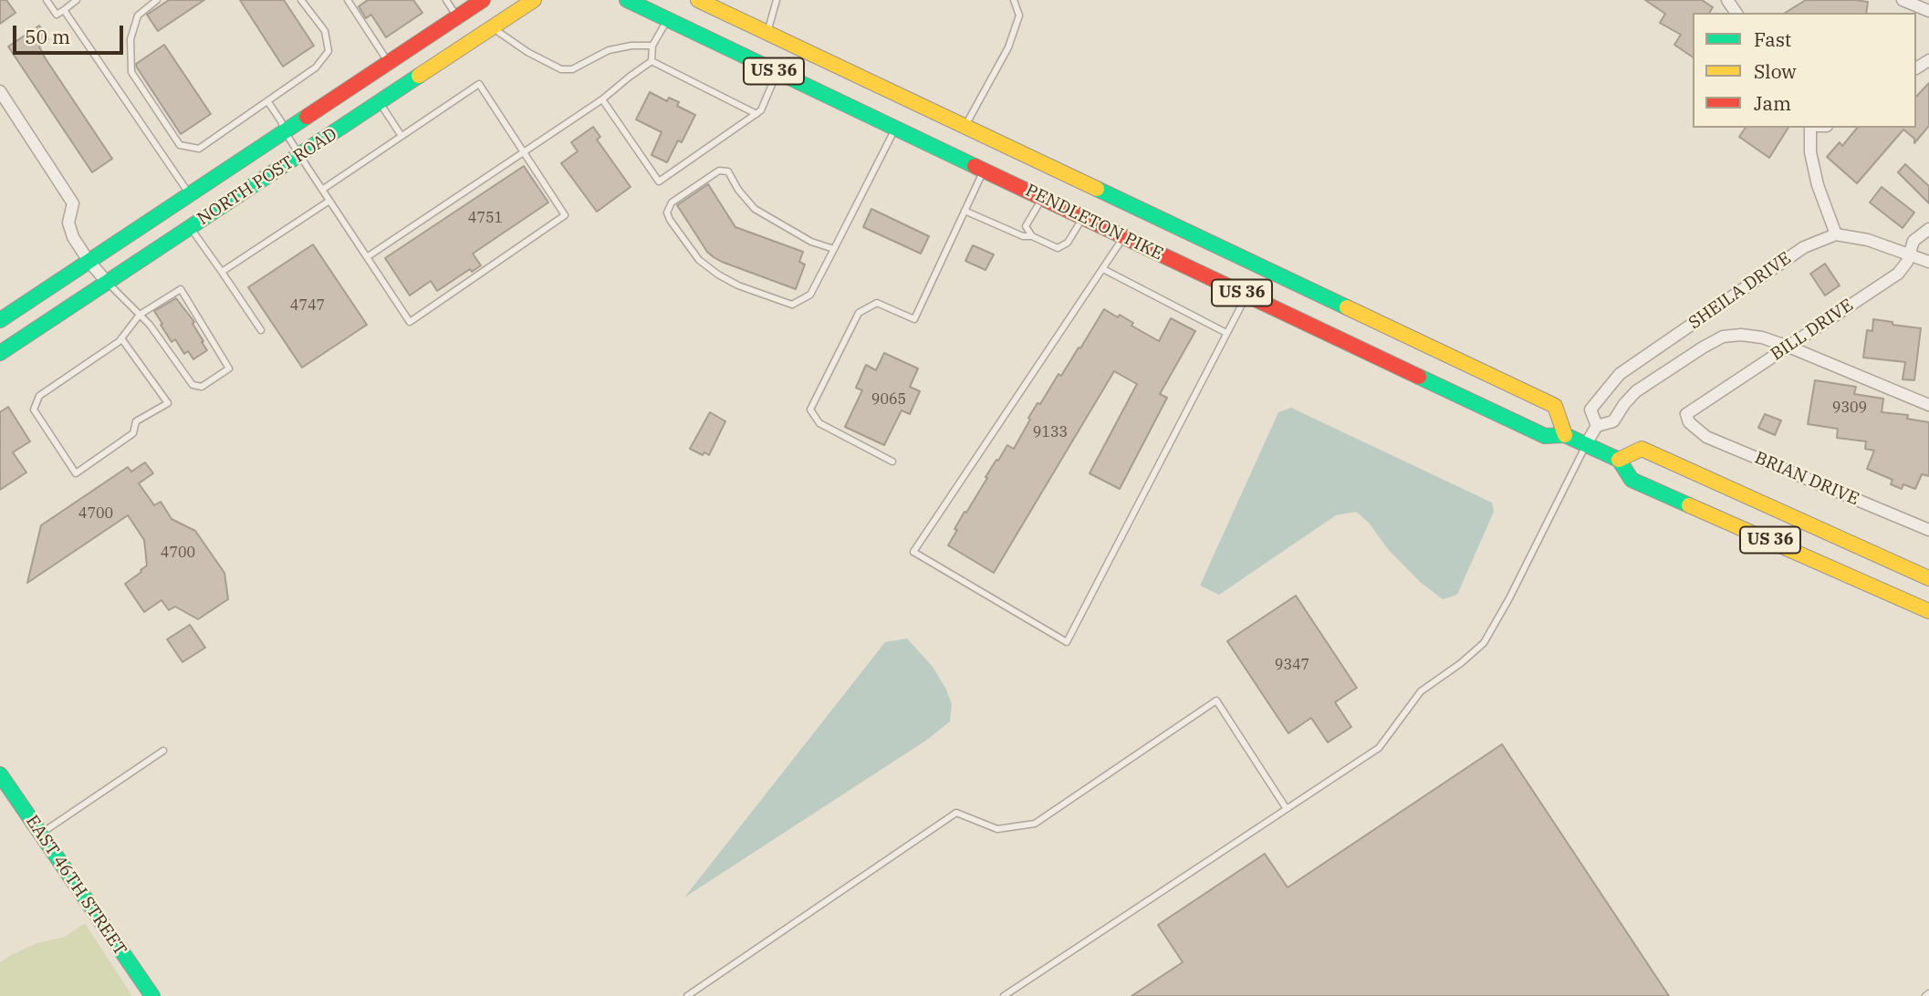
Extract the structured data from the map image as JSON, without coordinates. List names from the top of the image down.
{
  "streets": {
    "main road": [
      "US 36",
      "NORTH POST ROAD",
      "PENDLETON PIKE",
      "EAST 46TH STREET"
    ],
    "street": ["SHEILA DRIVE", "BILL DRIVE", "BRIAN DRIVE"]
  },
  "crossings": [
    ["PENDLETON PIKE", "SHEILA DRIVE"],
    ["SHEILA DRIVE", "BILL DRIVE"],
    ["BILL DRIVE", "BRIAN DRIVE"]
  ],
  "house_numbers": [
    "4751",
    "4747",
    "9065",
    "9309",
    "9133",
    "4700",
    "4700",
    "9347"
  ],
  "legend": ["Fast", "Slow", "Jam"],
  "scale_bar": "50 m"
}
